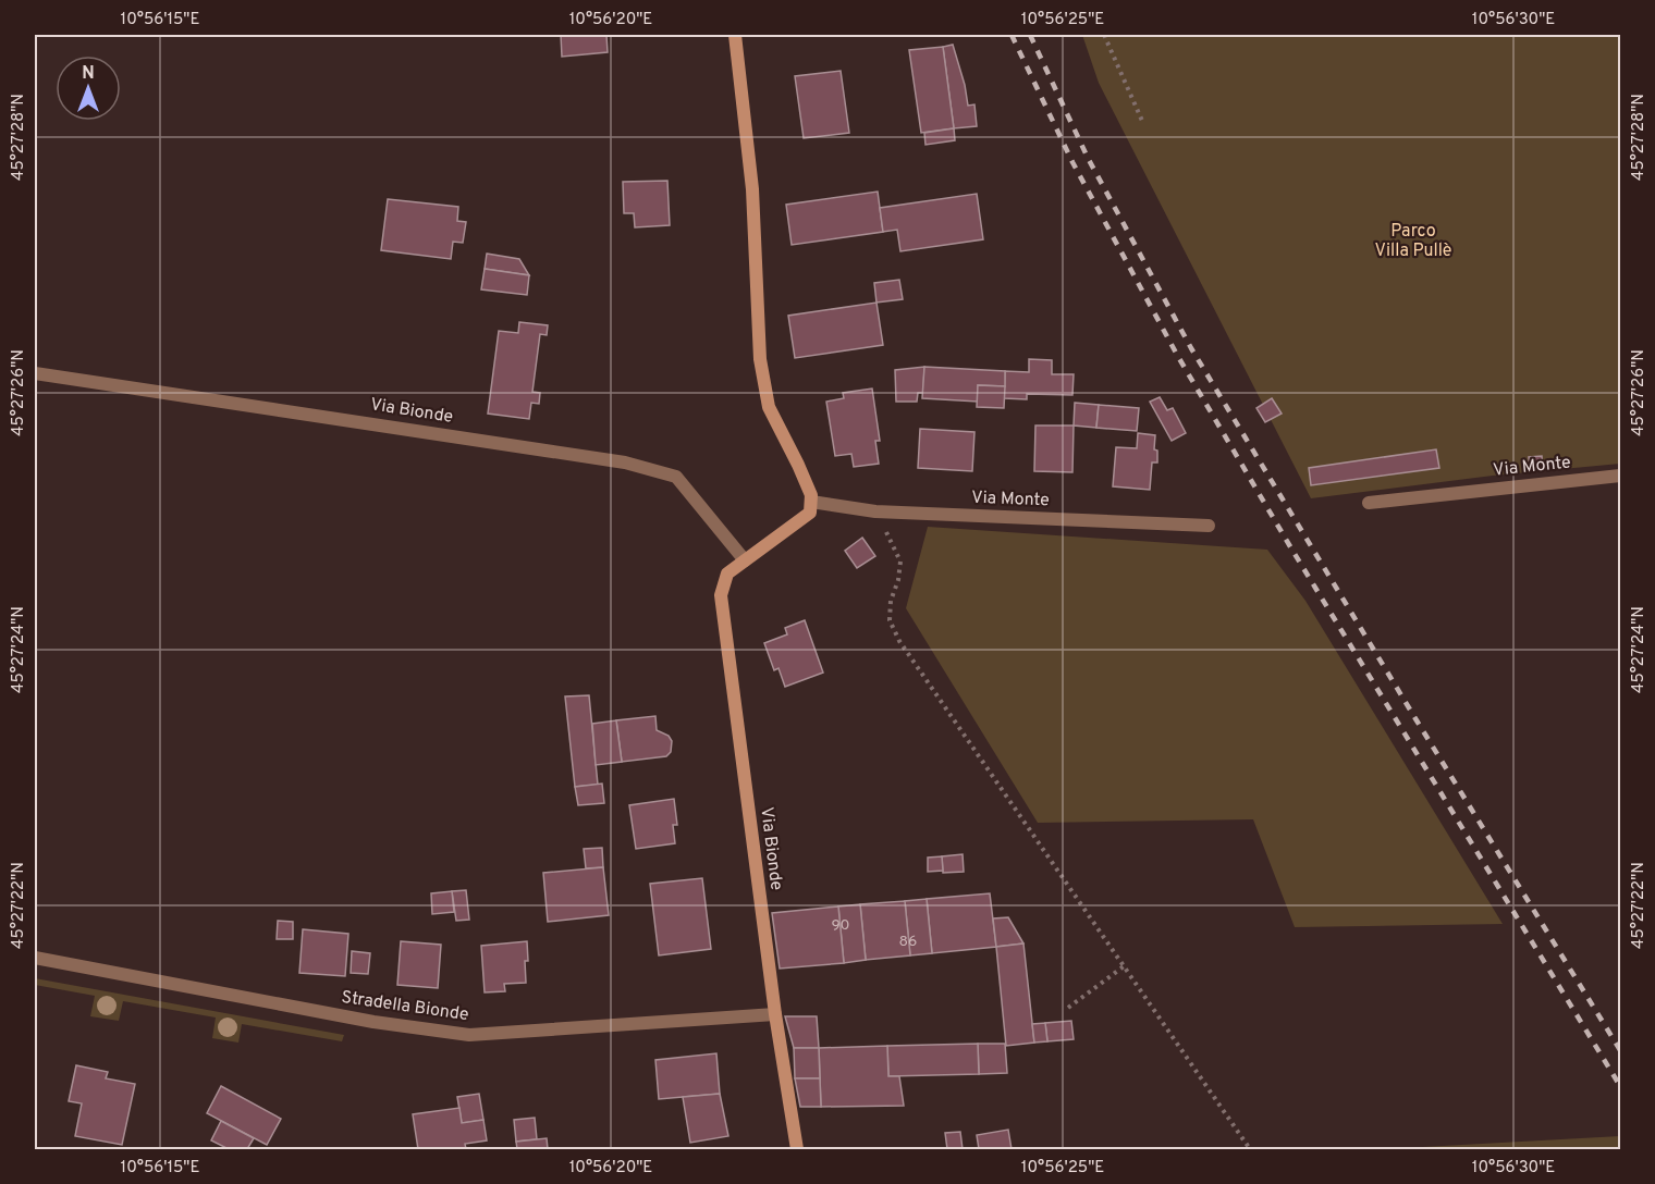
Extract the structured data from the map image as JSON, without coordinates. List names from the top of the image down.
{
  "streets": {
    "street": ["Via Bionde", "Via Monte", "Stradella Bionde"]
  },
  "crossings": [
    ["Via Bionde", "Via Monte"],
    ["Via Bionde", "Stradella Bionde"]
  ],
  "parks": ["Parco Villa Pullè"],
  "house_numbers": ["90", "86"],
  "north": "top",
  "coordinates": [
    "10°56'15\"E",
    "10°56'20\"E",
    "10°56'25\"E",
    "10°56'30\"E",
    "45°27'28\"N",
    "45°27'26\"N",
    "45°27'24\"N",
    "45°27'22\"N"
  ]
}
